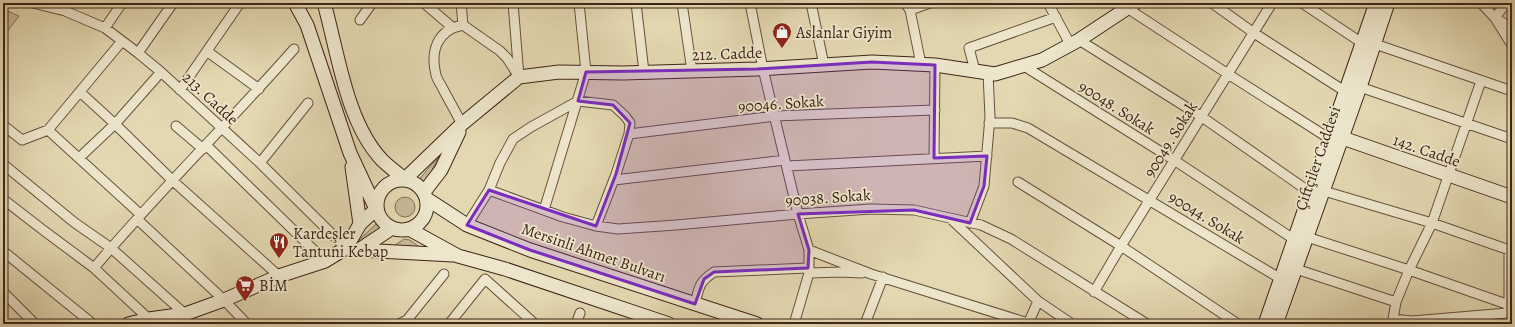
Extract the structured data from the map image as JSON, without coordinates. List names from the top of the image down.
{
  "streets": {
    "main road": [
      "212. Cadde",
      "142. Cadde",
      "Çiftçiler Caddesi",
      "Mersinli Ahmet Bulvarı"
    ],
    "street": [
      "213. Cadde",
      "90046. Sokak",
      "90048. Sokak",
      "90049. Sokak",
      "90038. Sokak",
      "90044. Sokak"
    ]
  },
  "crossings": [
    ["212. Cadde", "90048. Sokak"],
    ["90048. Sokak", "90049. Sokak"],
    ["90048. Sokak", "Çiftçiler Caddesi"],
    ["90049. Sokak", "90038. Sokak"],
    ["90049. Sokak", "90044. Sokak"],
    ["142. Cadde", "Çiftçiler Caddesi"],
    ["Çiftçiler Caddesi", "90044. Sokak"]
  ],
  "places": {
    "shop": ["Aslanlar Giyim"],
    "restaurant": ["Kardeşler Tantuni Kebap"],
    "supermarket": ["BİM"]
  }
}
